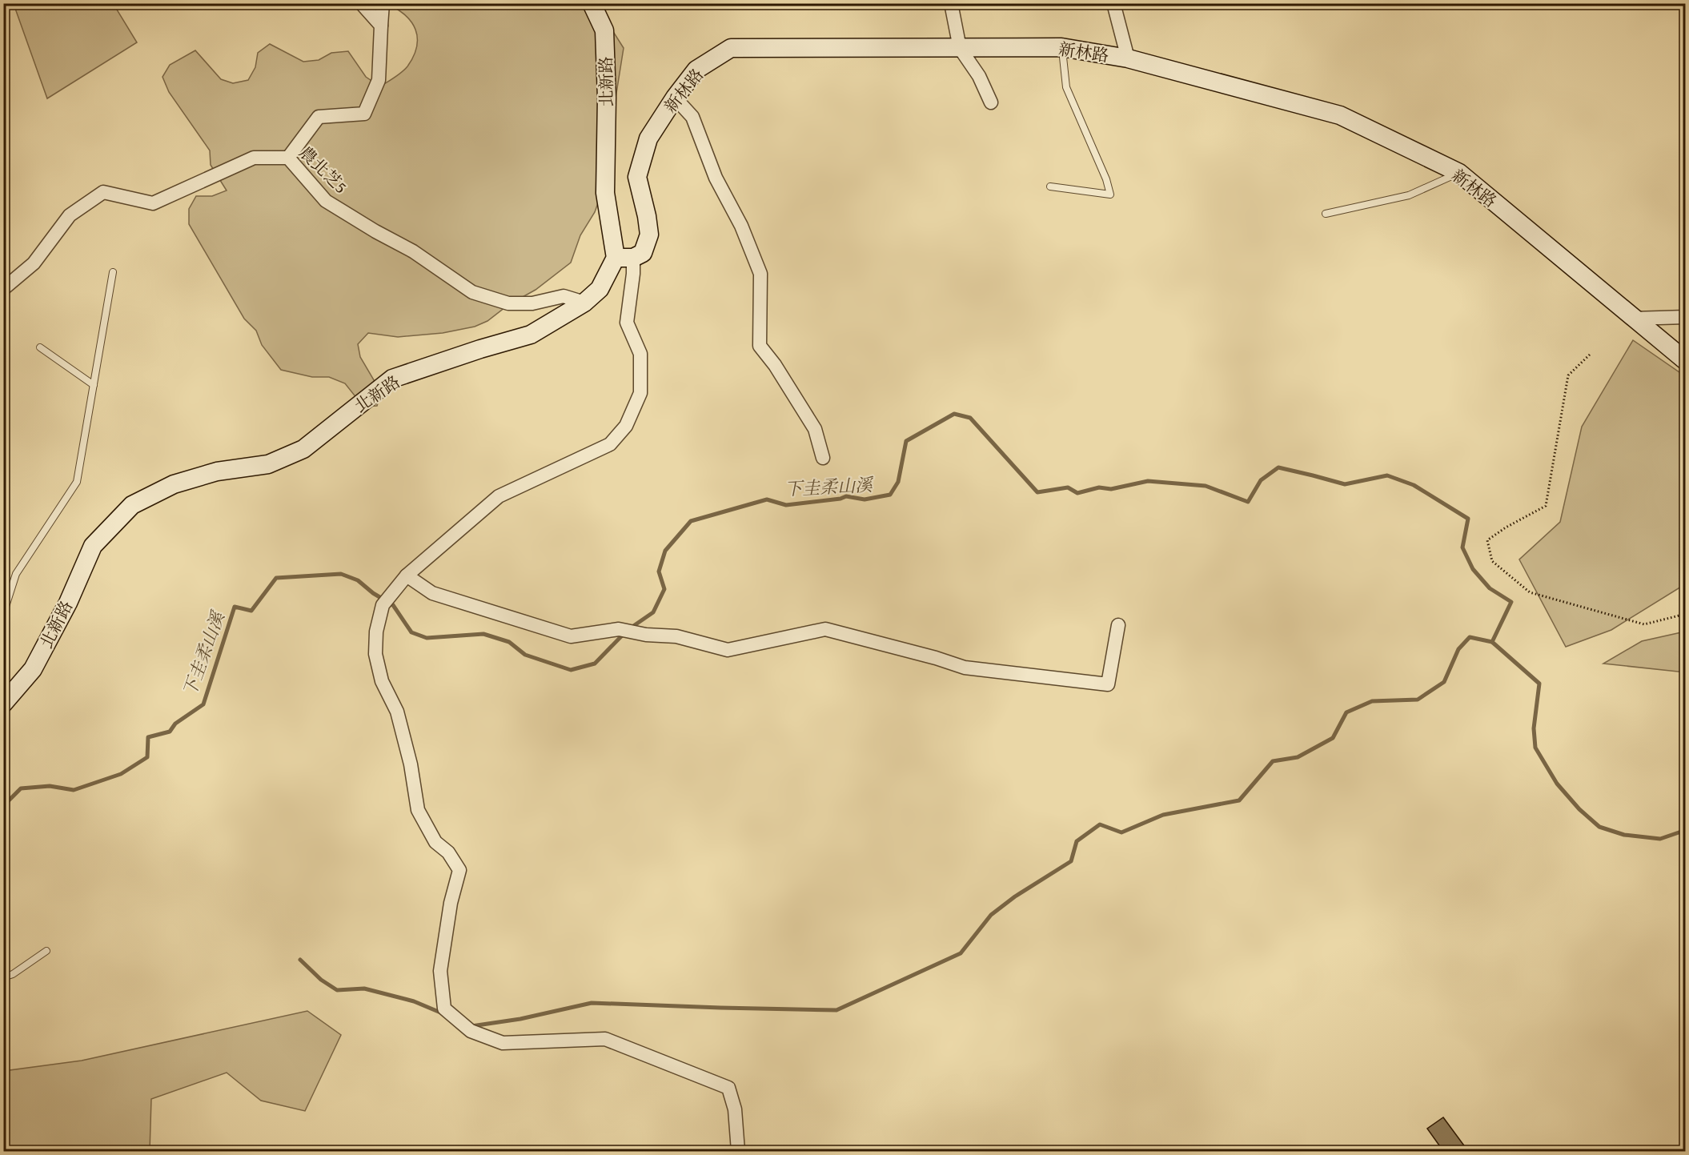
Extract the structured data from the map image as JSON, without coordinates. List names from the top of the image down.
{
  "streets": {
    "street": ["新林路", "北新路", "農北芝5"]
  },
  "crossings": [
    ["新林路", "北新路"],
    ["北新路", "農北芝5"]
  ],
  "water": ["下圭柔山溪"]
}
